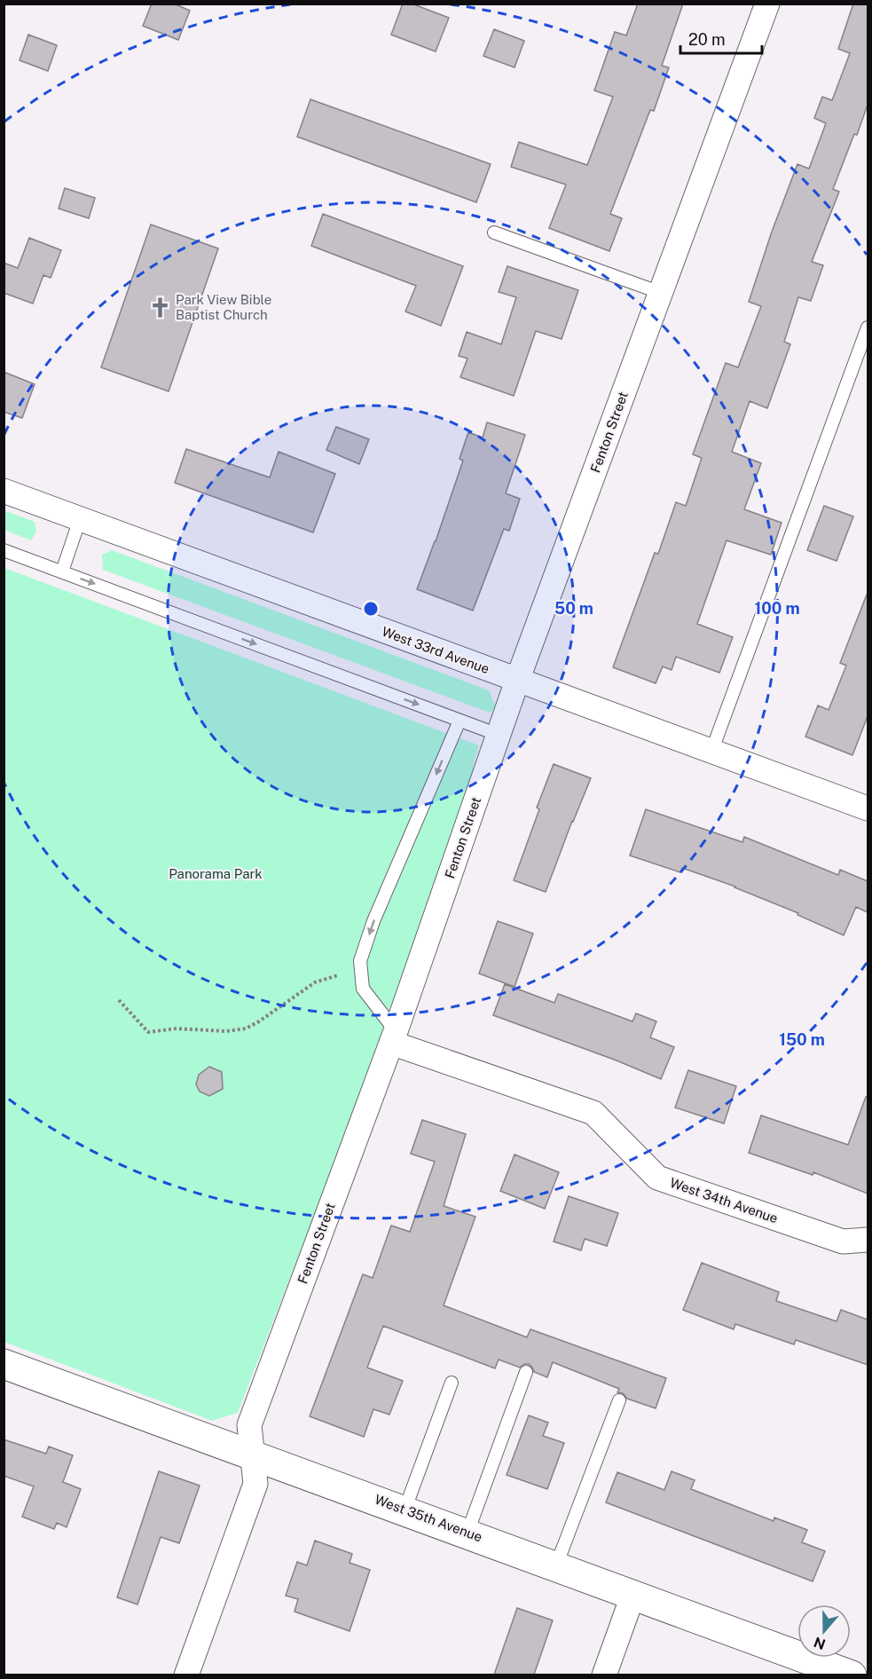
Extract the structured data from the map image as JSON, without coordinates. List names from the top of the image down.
{
  "streets": {
    "street": [
      "Fenton Street",
      "West 33rd Avenue",
      "West 34th Avenue",
      "West 35th Avenue"
    ]
  },
  "crossings": [
    ["Fenton Street", "West 33rd Avenue"],
    ["Fenton Street", "West 34th Avenue"],
    ["Fenton Street", "West 35th Avenue"]
  ],
  "parks": ["Panorama Park"],
  "places": {
    "church": ["Park View Bible Baptist Church"]
  },
  "scale_bar": "20 m",
  "north": "bottom",
  "rings": ["50 m", "100 m", "150 m"]
}
